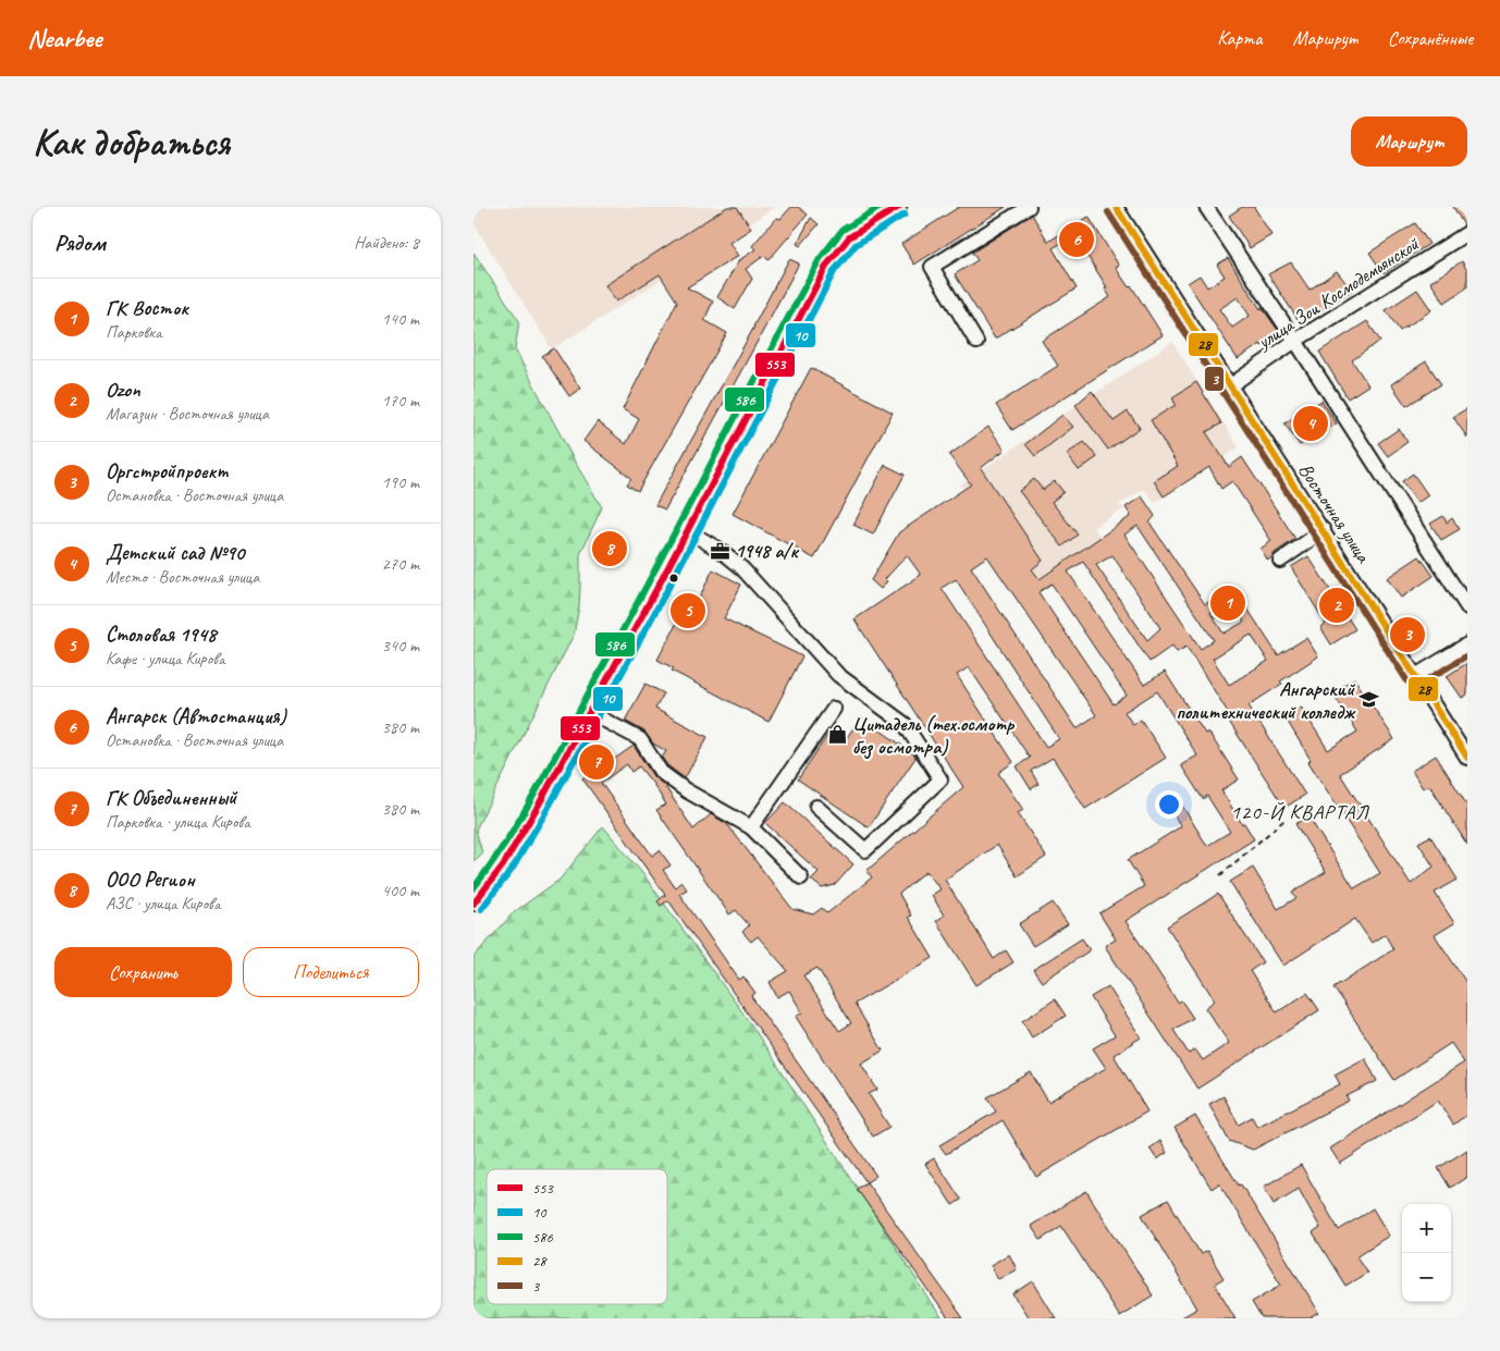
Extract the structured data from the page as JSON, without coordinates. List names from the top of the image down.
{
  "streets": {
    "street": ["улица Зои Космодемьянской", "Восточная улица"]
  },
  "crossings": [
    ["улица Зои Космодемьянской", "Восточная улица"]
  ],
  "districts": ["120-Й КВАРТАЛ"],
  "places": {
    "office": ["1948 а/к"],
    "school or university": ["Ангарский политехнический колледж"],
    "shop": ["Цитадель (тех.осмотр без осмотра)"]
  },
  "lines": [
    "transit line 553",
    "transit line 586",
    "transit line 28",
    "transit line 3",
    "transit line 10"
  ],
  "legend": [
    "553",
    "10",
    "586",
    "28",
    "3"
  ],
  "page": {
    "header": "Nearbee",
    "nav": ["Карта", "Маршрут", "Сохранённые"],
    "buttons": [
      "Маршрут",
      ["Сохранить", "Поделиться"]
    ],
    "title": "Как добраться",
    "heading": ["Рядом", "Найдено: 8"],
    "pins": [
      "6",
      "4",
      "8",
      "1",
      "2",
      "5",
      "3",
      "7"
    ],
    "list": [
      {
        "mark": "1",
        "name": "ГК Восток",
        "note": "Парковка",
        "value": "140 m"
      },
      {
        "mark": "2",
        "name": "Ozon",
        "note": "Магазин · Восточная улица",
        "value": "170 m"
      },
      {
        "mark": "3",
        "name": "Оргстройпроект",
        "note": "Остановка · Восточная улица",
        "value": "190 m"
      },
      {
        "mark": "4",
        "name": "Детский сад №90",
        "note": "Место · Восточная улица",
        "value": "270 m"
      },
      {
        "mark": "5",
        "name": "Столовая 1948",
        "note": "Кафе · улица Кирова",
        "value": "340 m"
      },
      {
        "mark": "6",
        "name": "Ангарск (Автостанция)",
        "note": "Остановка · Восточная улица",
        "value": "380 m"
      },
      {
        "mark": "7",
        "name": "ГК Объединенный",
        "note": "Парковка · улица Кирова",
        "value": "380 m"
      },
      {
        "mark": "8",
        "name": "ООО Регион",
        "note": "АЗС · улица Кирова",
        "value": "400 m"
      }
    ],
    "map_buttons": ["+", "−"]
  }
}
